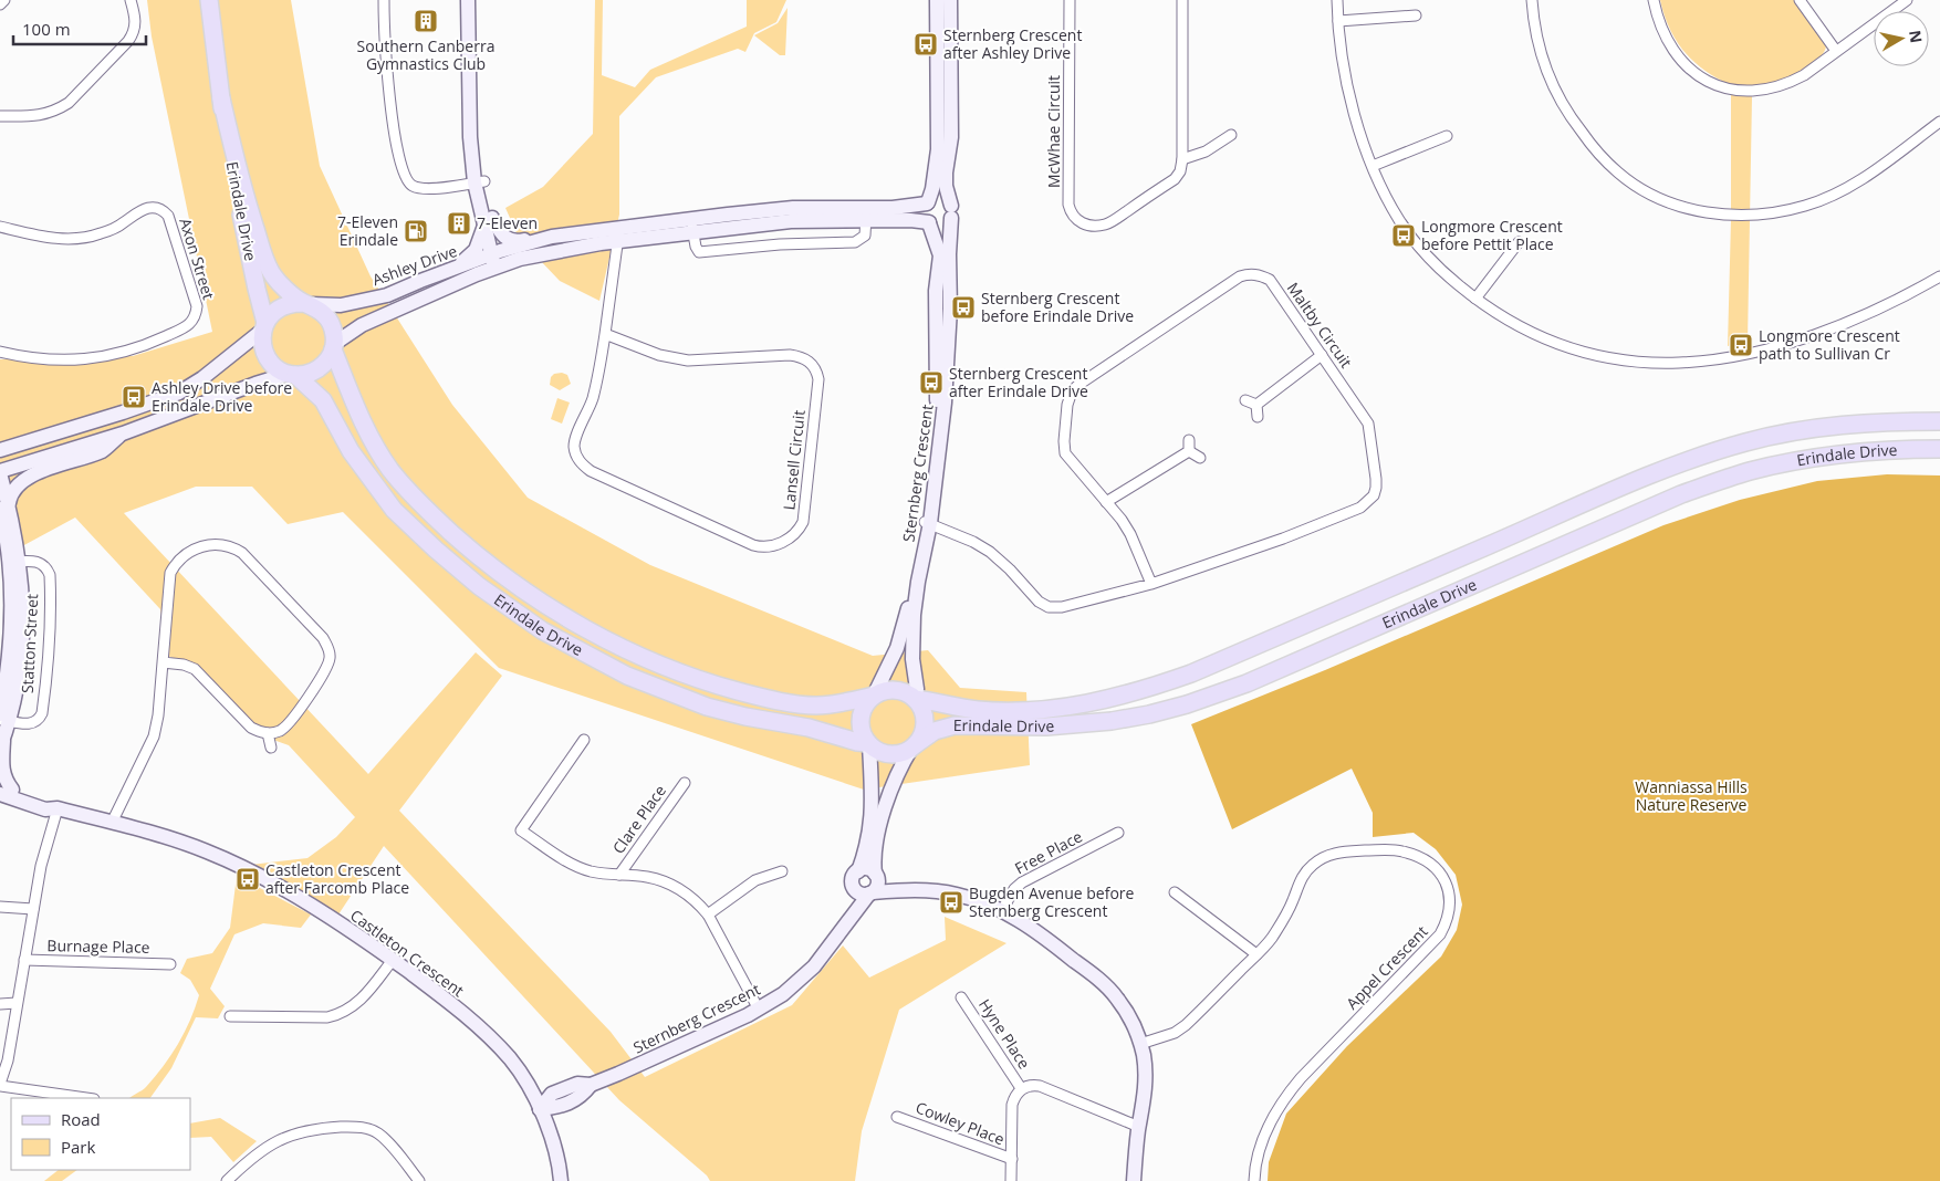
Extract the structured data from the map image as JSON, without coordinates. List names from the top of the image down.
{
  "streets": {
    "main road": ["Erindale Drive"],
    "street": [
      "McWhae Circuit",
      "Axon Street",
      "Ashley Drive",
      "Maltby Circuit",
      "Lansell Circuit",
      "Sternberg Crescent",
      "Statton Street",
      "Clare Place",
      "Free Place",
      "Burnage Place",
      "Castleton Crescent",
      "Appel Crescent",
      "Hyne Place",
      "Cowley Place"
    ]
  },
  "crossings": [
    ["Erindale Drive", "Ashley Drive"],
    ["Erindale Drive", "Sternberg Crescent"],
    ["Ashley Drive", "Lansell Circuit"],
    ["Ashley Drive", "Sternberg Crescent"],
    ["Maltby Circuit", "Sternberg Crescent"],
    ["Statton Street", "Castleton Crescent"]
  ],
  "parks": ["Wanniassa Hills Nature Reserve"],
  "places": {
    "building": ["Southern Canberra Gymnastics Club", "7-Eleven"],
    "bus stop": [
      "Sternberg Crescent after Ashley Drive",
      "Longmore Crescent before Pettit Place",
      "Sternberg Crescent before Erindale Drive",
      "Longmore Crescent path to Sullivan Cr",
      "Sternberg Crescent after Erindale Drive",
      "Ashley Drive before Erindale Drive",
      "Castleton Crescent after Farcomb Place",
      "Bugden Avenue before Sternberg Crescent"
    ],
    "fuel station": ["7-Eleven Erindale"]
  },
  "legend": ["Road", "Park"],
  "scale_bar": "100 m",
  "north": "right"
}
